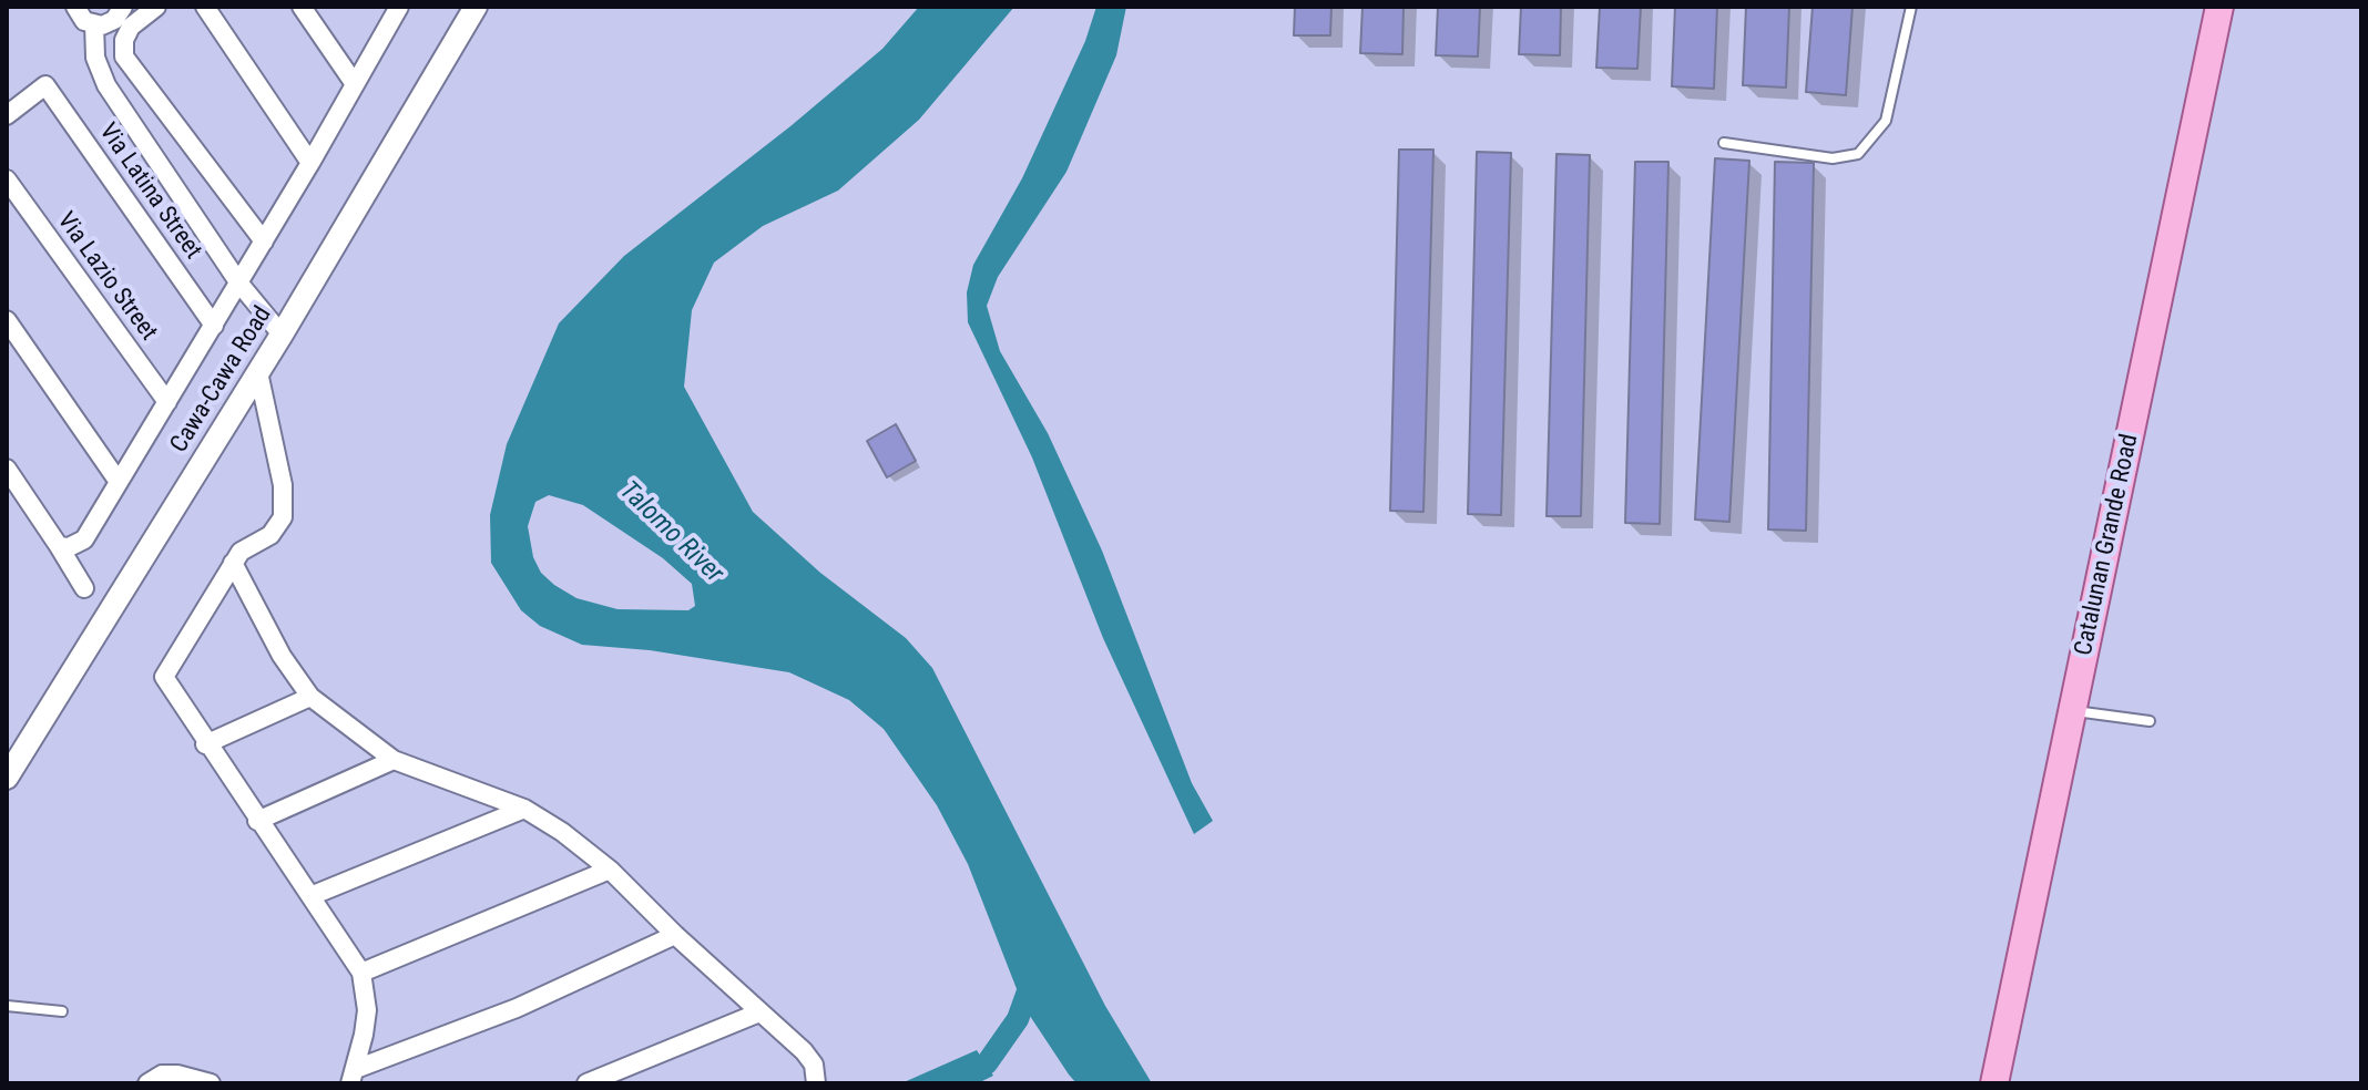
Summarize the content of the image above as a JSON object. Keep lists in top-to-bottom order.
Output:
{
  "streets": {
    "main road": ["Catalunan Grande Road"],
    "street": ["Via Latina Street", "Via Lazio Street", "Cawa-Cawa Road"]
  },
  "water": ["Talomo River"]
}
